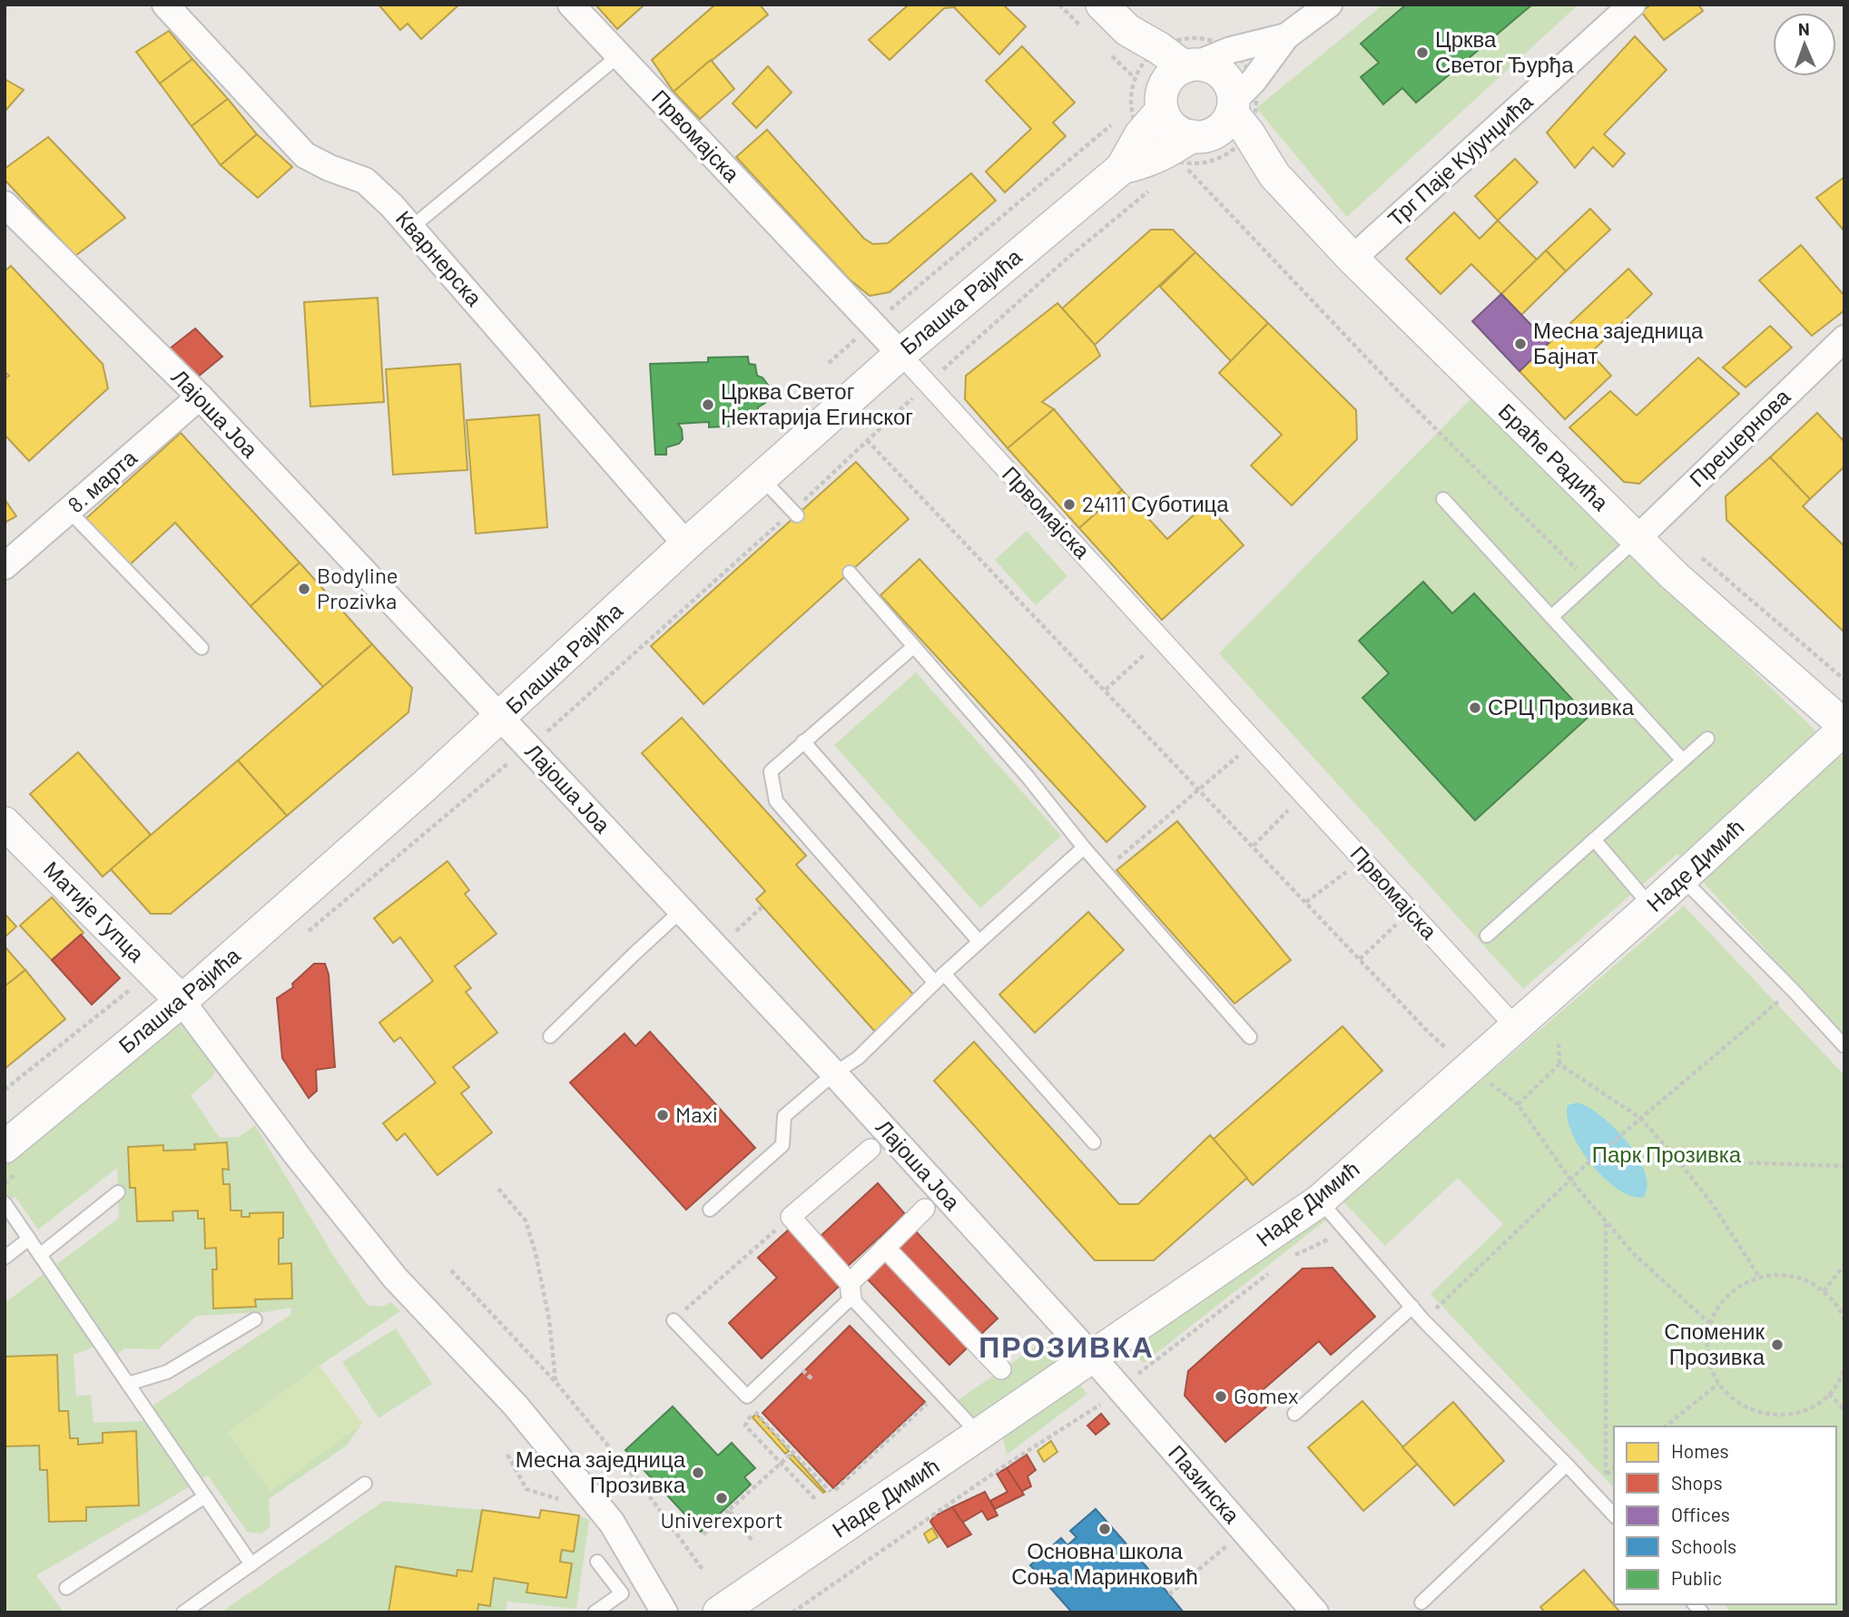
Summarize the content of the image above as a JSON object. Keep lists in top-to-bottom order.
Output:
{
  "streets": {
    "street": [
      "Првомајска",
      "Трг Паје Кујунџића",
      "Кварнерска",
      "Блашка Рајића",
      "Лајоша Јоа",
      "Прешернова",
      "Браће Радића",
      "8. марта",
      "Наде Димић",
      "Матије Гупца",
      "Пазинска"
    ]
  },
  "crossings": [
    ["Првомајска", "Блашка Рајића"],
    ["Првомајска", "Наде Димић"],
    ["Трг Паје Кујунџића", "Браће Радића"],
    ["Кварнерска", "Блашка Рајића"],
    ["Блашка Рајића", "Лајоша Јоа"],
    ["Блашка Рајића", "Браће Радића"],
    ["Блашка Рајића", "Матије Гупца"],
    ["Лајоша Јоа", "8. марта"],
    ["Лајоша Јоа", "Наде Димић"],
    ["Лајоша Јоа", "Пазинска"],
    ["Прешернова", "Браће Радића"],
    ["Браће Радића", "Наде Димић"],
    ["Наде Димић", "Пазинска"]
  ],
  "districts": ["ПРОЗИВКА"],
  "parks": ["Парк Прозивка"],
  "places": [
    "Црква Светог Ђурђа",
    "Месна заједница Бајнат",
    "Црква Светог Нектарија Егинског",
    "24111 Суботица",
    "Bodyline Prozivka",
    "СРЦ Прозивка",
    "Maxi",
    "Споменик Прозивка",
    "Gomex",
    "Месна заједница Прозивка",
    "Univerexport",
    "Основна школа Соња Маринковић"
  ],
  "legend": [
    "Homes",
    "Shops",
    "Offices",
    "Schools",
    "Public"
  ],
  "north": "top"
}
